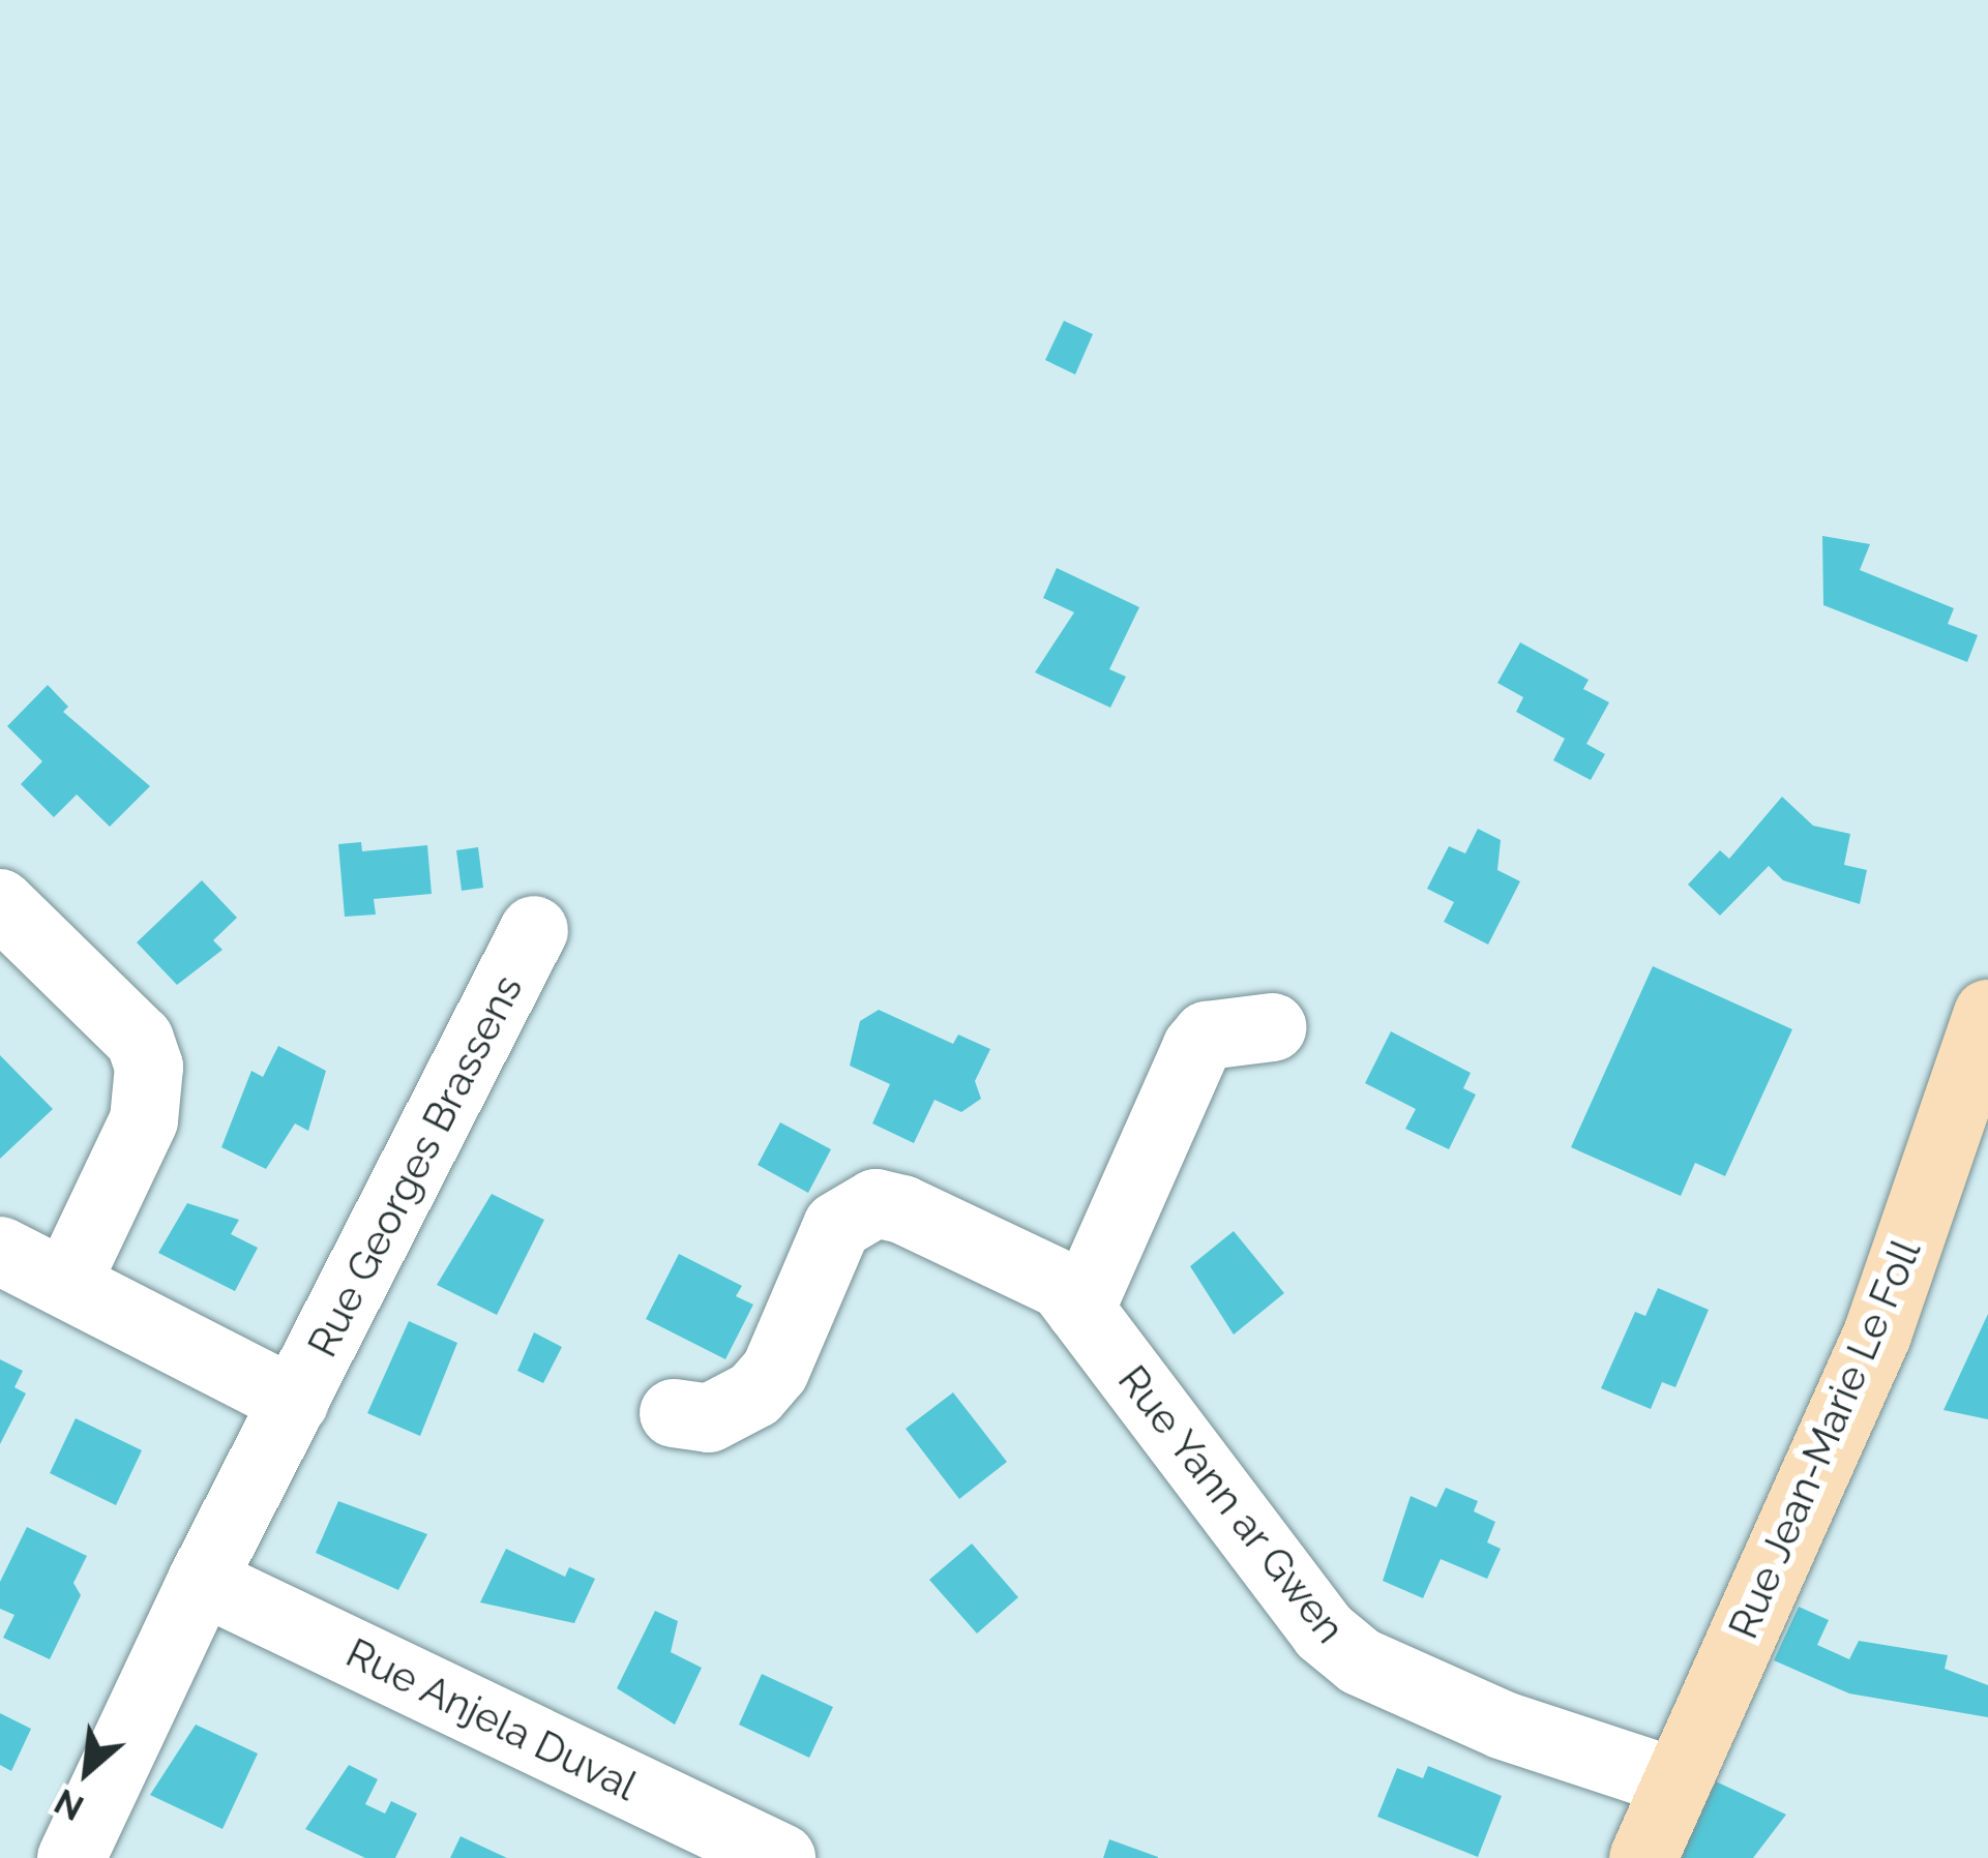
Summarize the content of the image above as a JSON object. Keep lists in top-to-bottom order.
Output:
{
  "streets": {
    "main road": ["Rue Jean-Marie Le Foll"],
    "street": ["Rue Georges Brassens", "Rue Yann ar Gwen", "Rue Anjela Duval"]
  },
  "crossings": [
    ["Rue Georges Brassens", "Rue Anjela Duval"],
    ["Rue Jean-Marie Le Foll", "Rue Yann ar Gwen"]
  ],
  "north": "bottom left"
}
